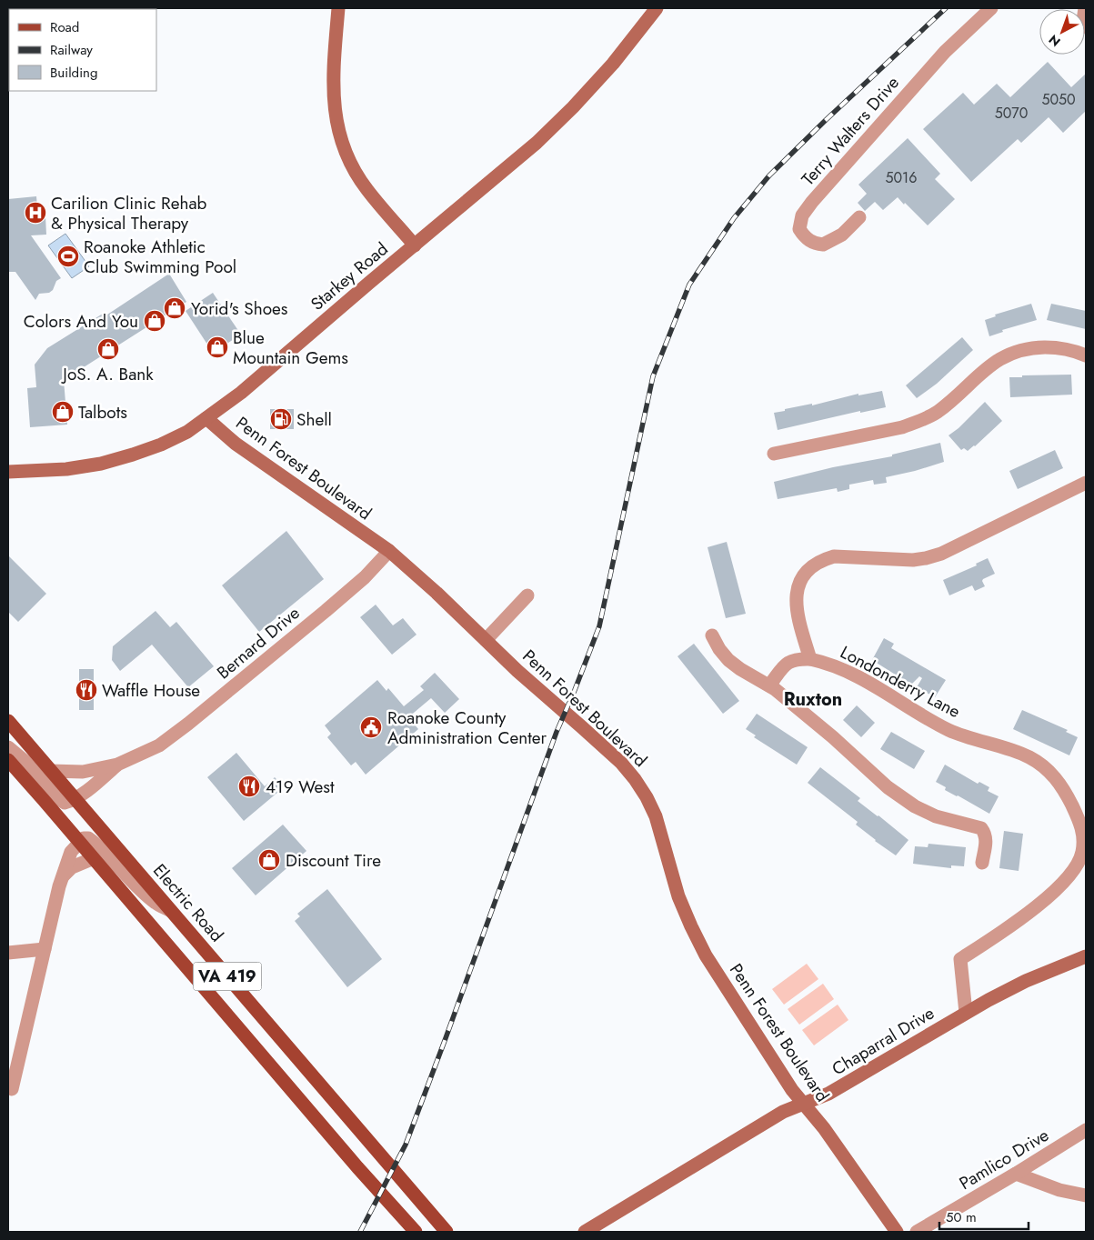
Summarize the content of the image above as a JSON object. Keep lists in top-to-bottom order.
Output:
{
  "streets": {
    "main road": ["Electric Road", "VA 419"],
    "street": [
      "Terry Walters Drive",
      "Starkey Road",
      "Penn Forest Boulevard",
      "Bernard Drive",
      "Londonderry Lane",
      "Chaparral Drive",
      "Pamlico Drive"
    ]
  },
  "crossings": [
    ["Starkey Road", "Penn Forest Boulevard"],
    ["Penn Forest Boulevard", "Bernard Drive"],
    ["Penn Forest Boulevard", "Chaparral Drive"],
    ["Bernard Drive", "Electric Road"],
    ["Londonderry Lane", "Chaparral Drive"]
  ],
  "districts": ["Ruxton"],
  "places": {
    "hospital": ["Carilion Clinic Rehab & Physical Therapy"],
    "sports": ["Roanoke Athletic Club Swimming Pool"],
    "shop": [
      "Yorid's Shoes",
      "Colors And You",
      "Blue Mountain Gems",
      "JoS. A. Bank",
      "Talbots",
      "Discount Tire"
    ],
    "fuel station": ["Shell"],
    "restaurant": ["Waffle House", "419 West"],
    "public building": ["Roanoke County Administration Center"]
  },
  "house_numbers": ["5050", "5070", "5016"],
  "legend": ["Road", "Railway", "Building"],
  "scale_bar": "50 m",
  "north": "bottom left"
}
